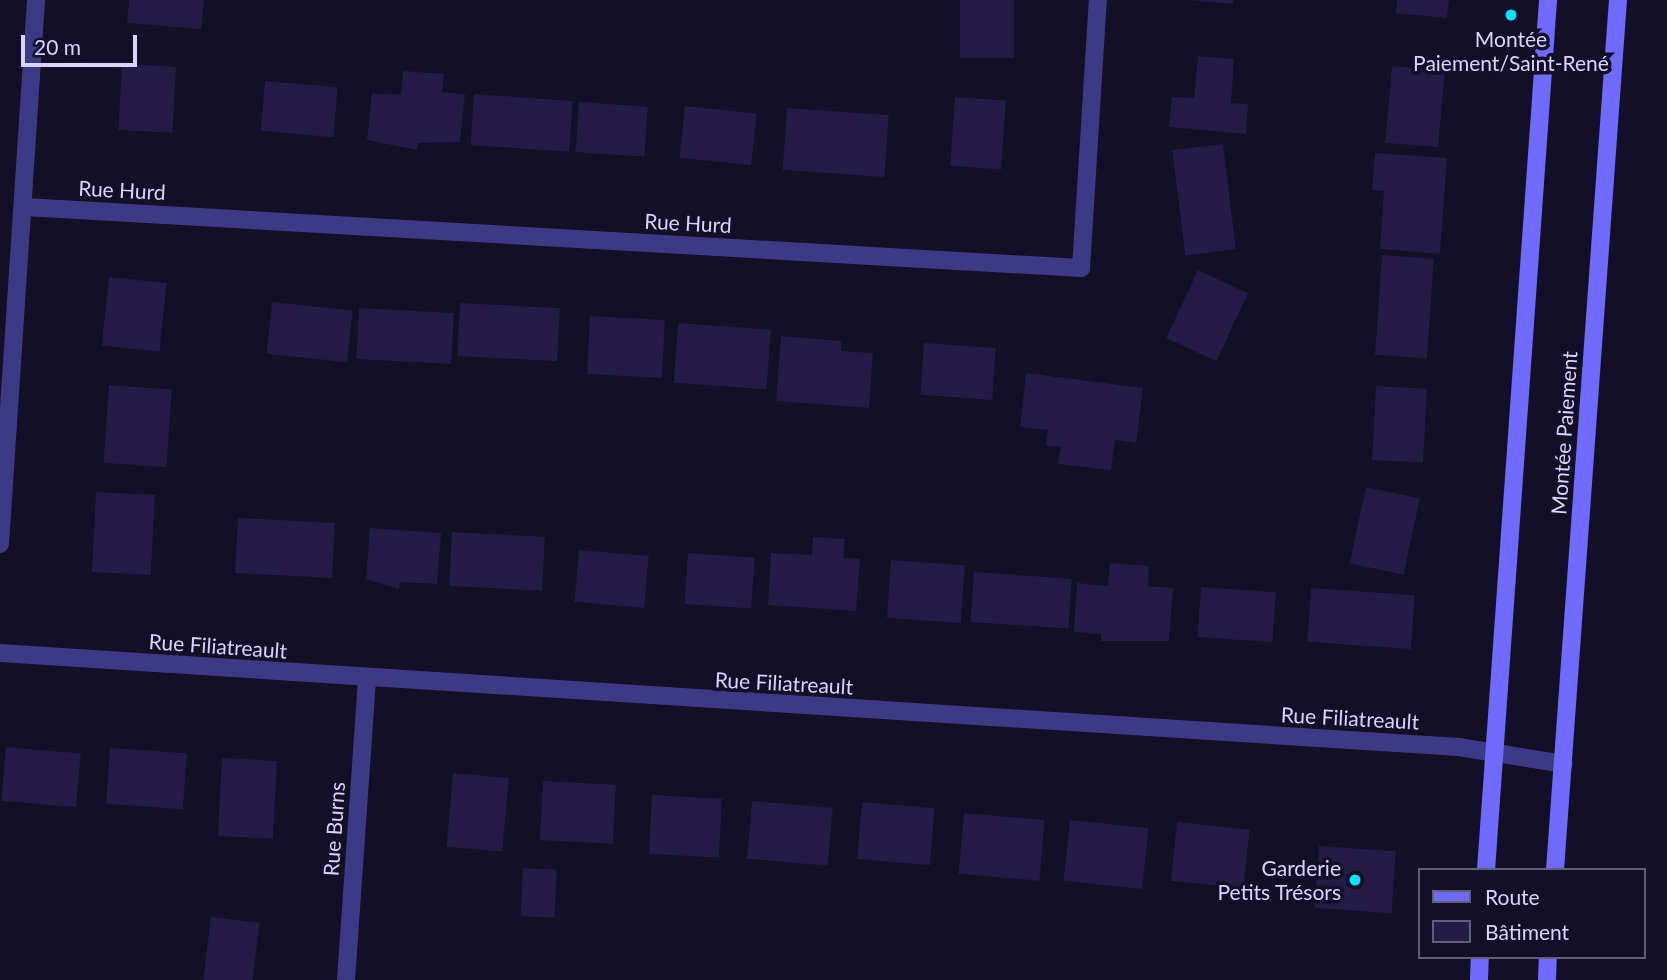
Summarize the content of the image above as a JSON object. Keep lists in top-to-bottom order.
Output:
{
  "streets": {
    "main road": ["Montée Paiement"],
    "street": ["Rue Hurd", "Rue Filiatreault", "Rue Burns"]
  },
  "crossings": [
    ["Montée Paiement", "Rue Filiatreault"],
    ["Rue Filiatreault", "Rue Burns"]
  ],
  "places": ["Montée Paiement/Saint-René", "Garderie Petits Trésors"],
  "legend": ["Route", "Bâtiment"],
  "scale_bar": "20 m"
}
